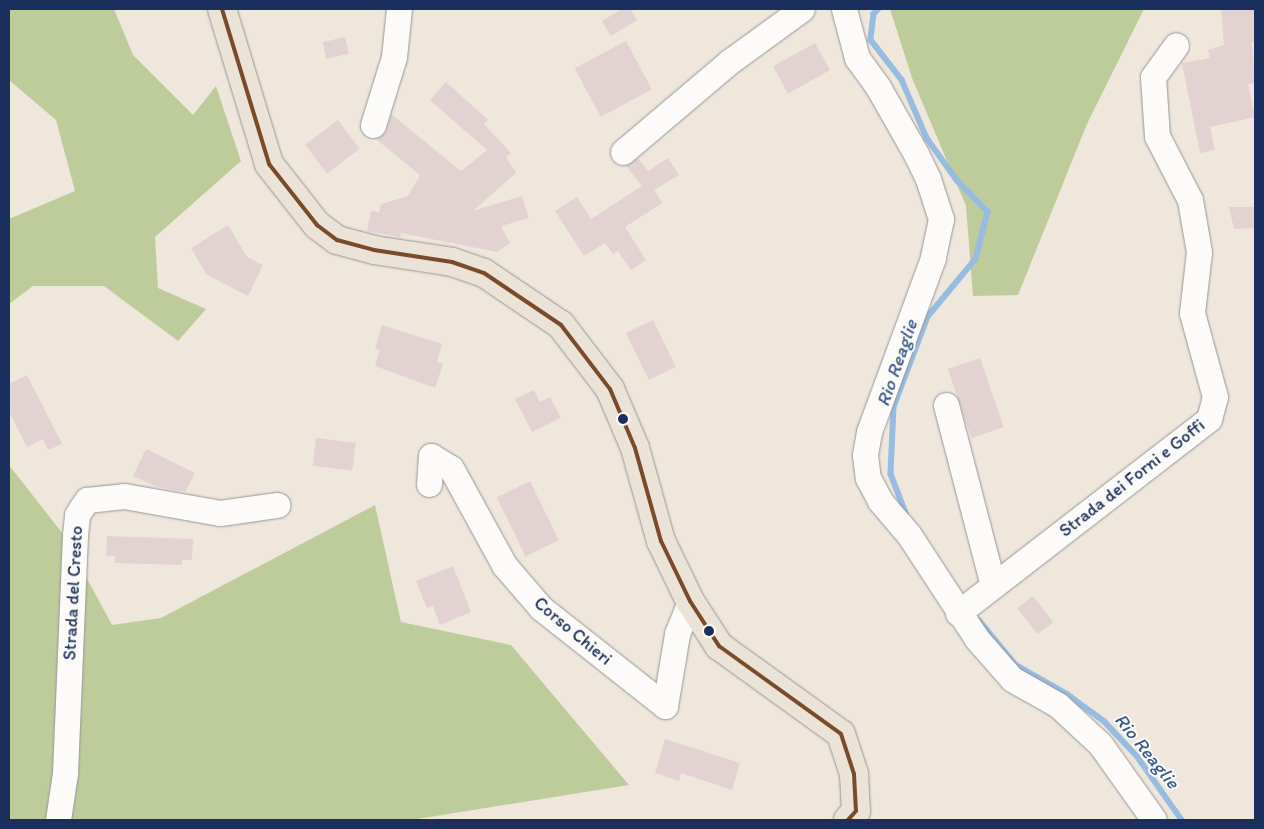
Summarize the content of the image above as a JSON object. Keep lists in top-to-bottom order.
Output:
{
  "streets": {
    "street": ["Strada dei Forni e Goffi", "Strada del Cresto", "Corso Chieri"]
  },
  "water": ["Rio Reaglie"]
}
